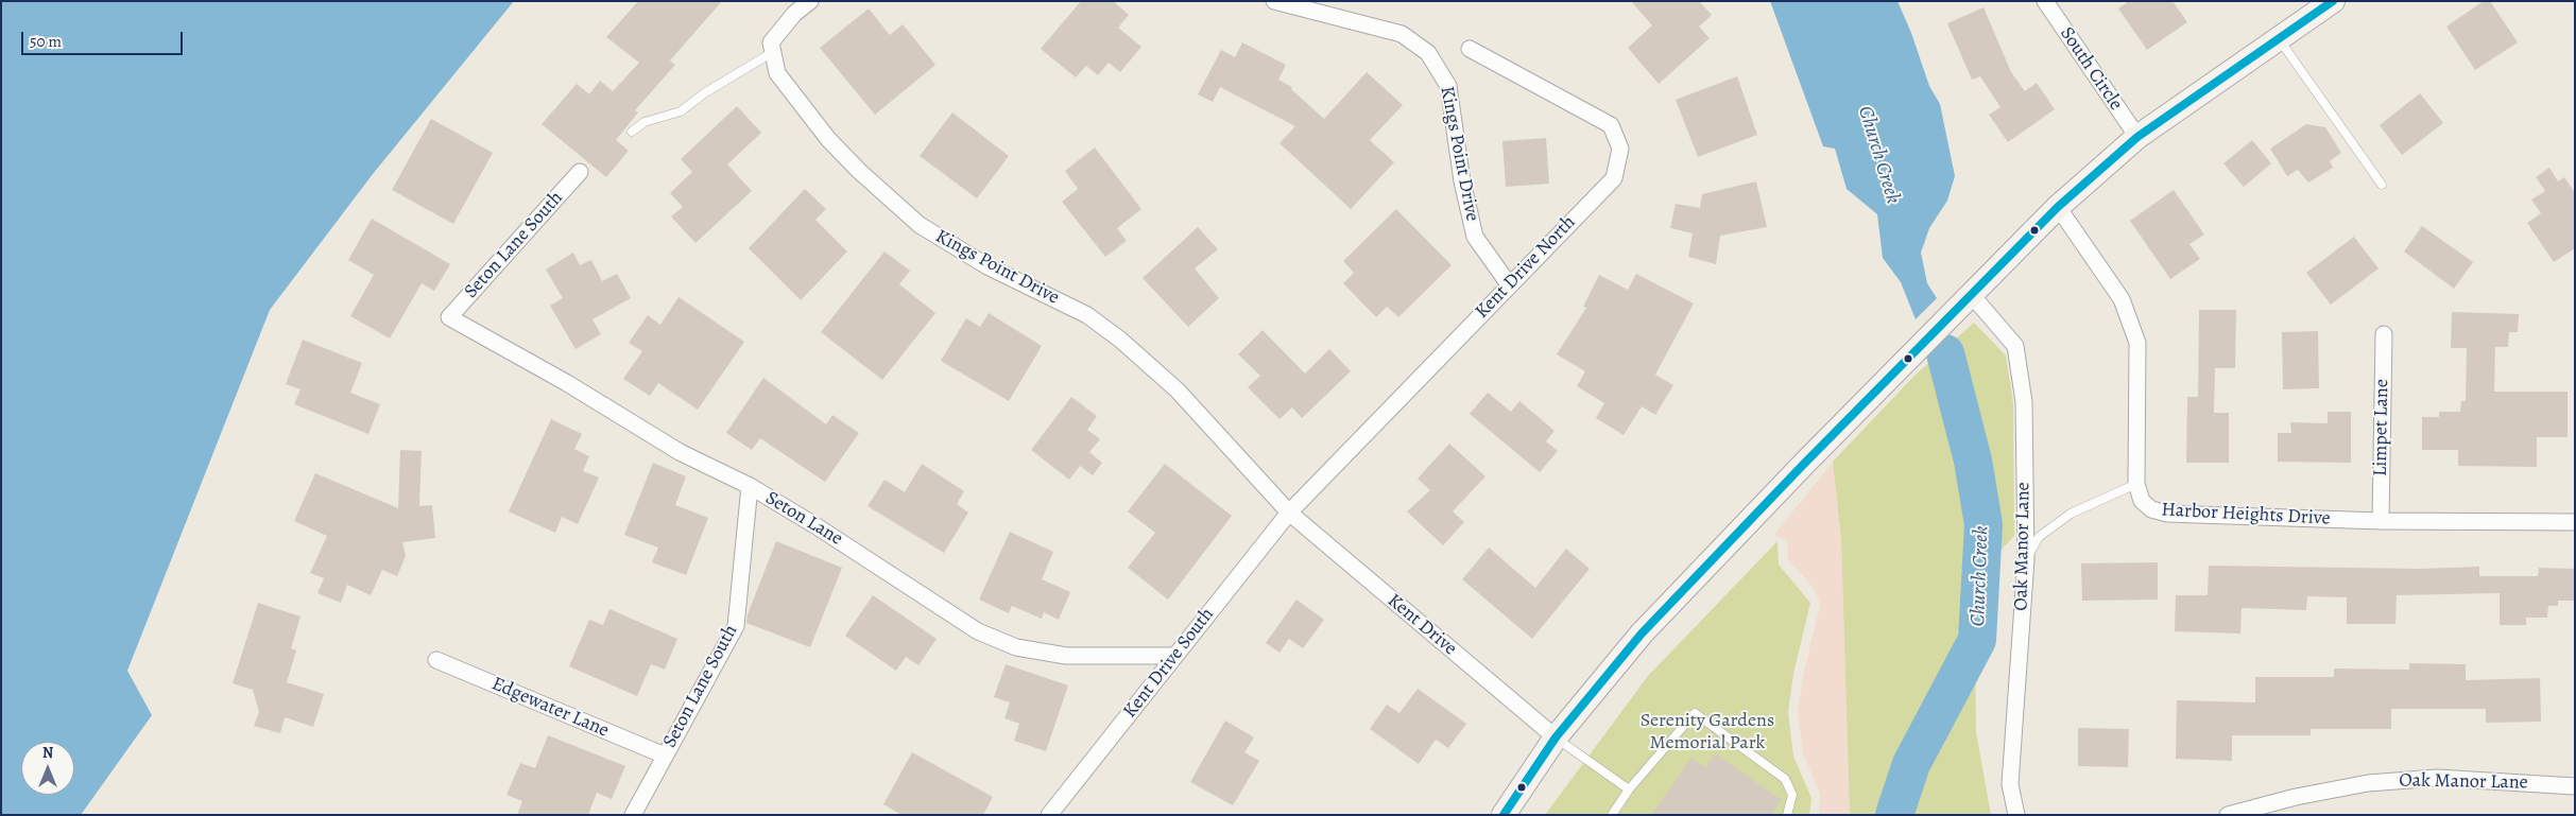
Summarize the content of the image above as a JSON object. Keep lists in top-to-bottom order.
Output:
{
  "streets": {
    "street": [
      "South Circle",
      "Kings Point Drive",
      "Seton Lane South",
      "Kent Drive North",
      "Limpet Lane",
      "Harbor Heights Drive",
      "Seton Lane",
      "Oak Manor Lane",
      "Kent Drive",
      "Kent Drive South",
      "Edgewater Lane"
    ]
  },
  "crossings": [
    ["Kings Point Drive", "Kent Drive North"],
    ["Kings Point Drive", "Kent Drive"],
    ["Kings Point Drive", "Kent Drive South"],
    ["Seton Lane South", "Seton Lane"],
    ["Seton Lane South", "Edgewater Lane"],
    ["Kent Drive North", "Kent Drive"],
    ["Kent Drive North", "Kent Drive South"],
    ["Limpet Lane", "Harbor Heights Drive"],
    ["Seton Lane", "Kent Drive South"],
    ["Kent Drive", "Kent Drive South"]
  ],
  "water": ["Church Creek"],
  "parks": ["Serenity Gardens Memorial Park"],
  "scale_bar": "50 m",
  "north": "top"
}
